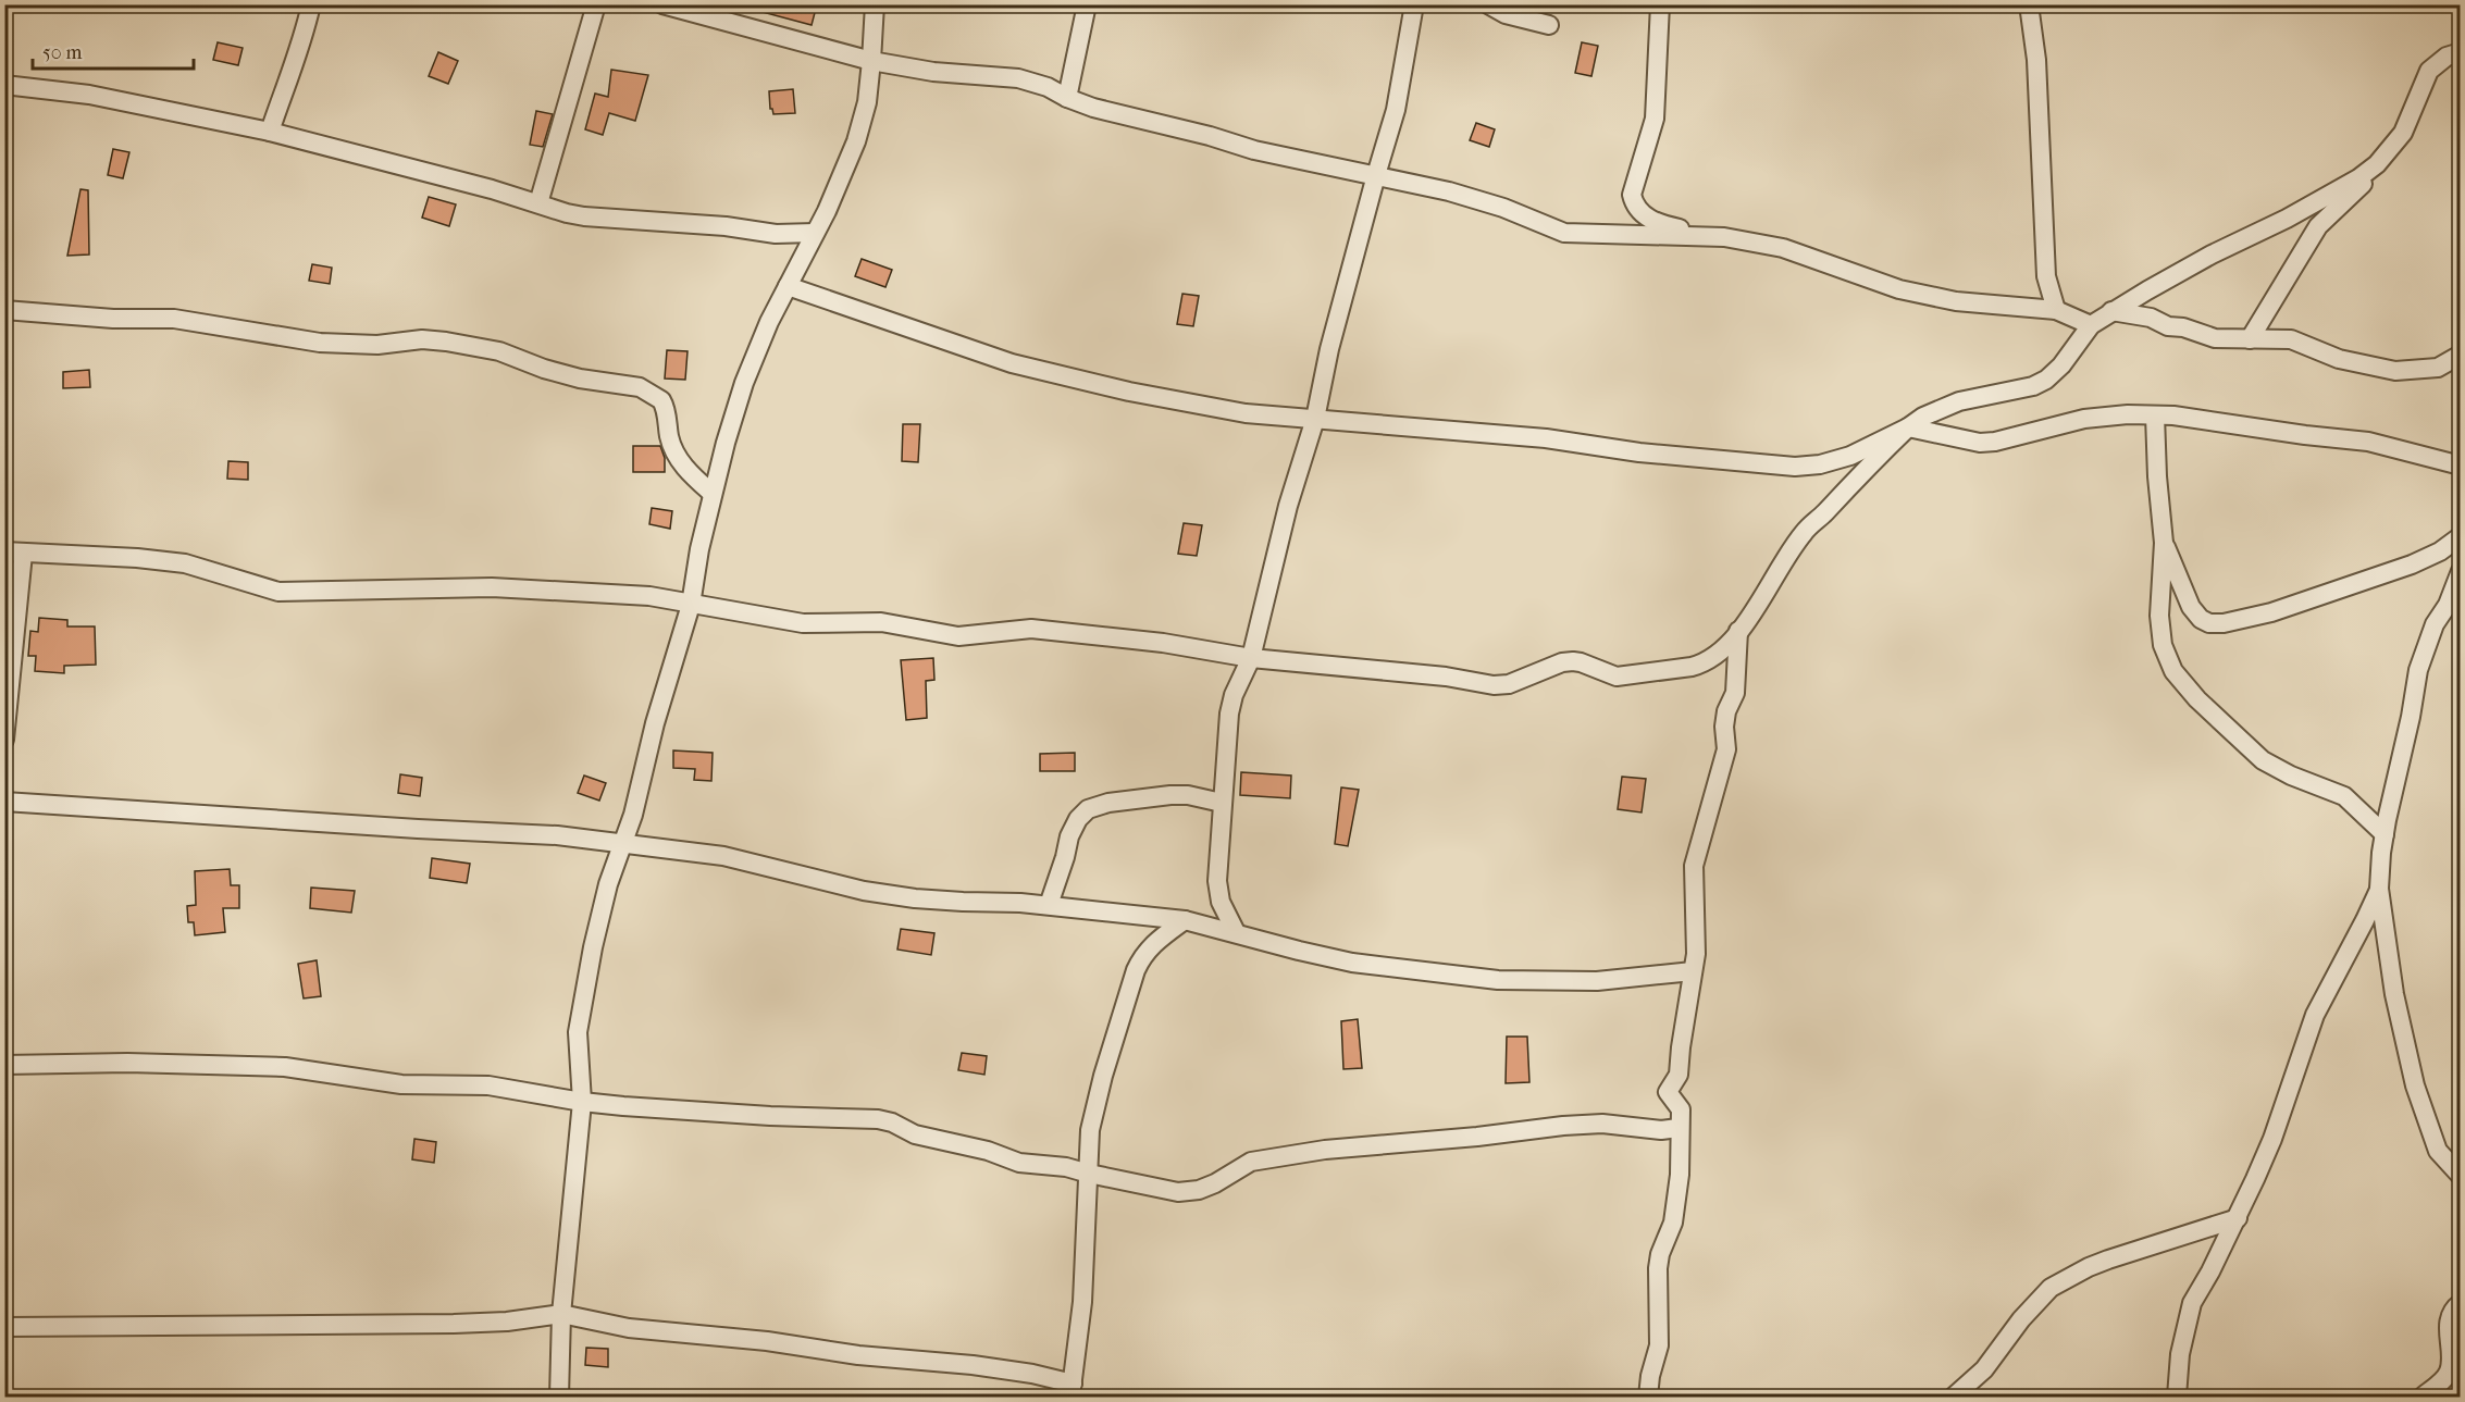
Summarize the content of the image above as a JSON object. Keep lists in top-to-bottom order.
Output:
{
  "scale_bar": "50 m"
}
